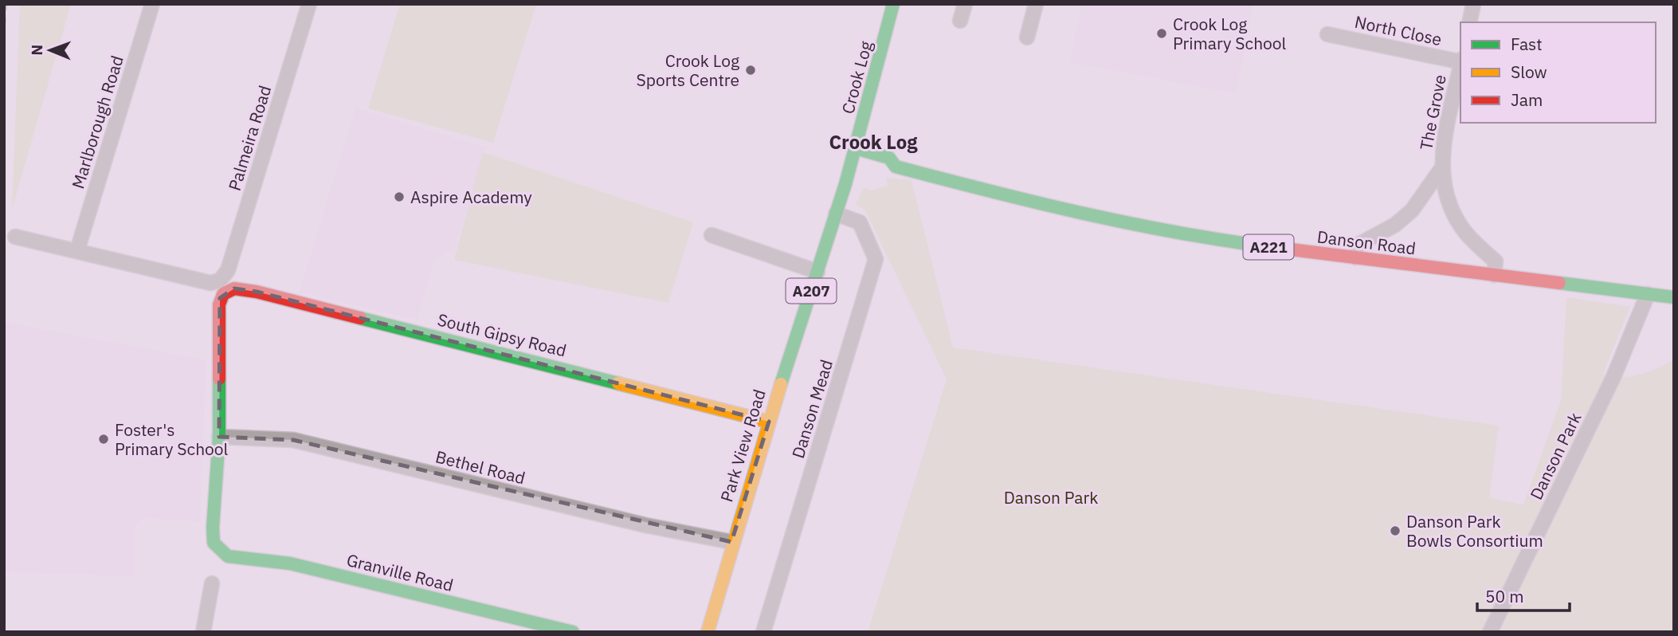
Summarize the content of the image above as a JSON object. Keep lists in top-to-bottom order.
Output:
{
  "streets": {
    "main road": [
      "Crook Log",
      "Danson Road",
      "A221",
      "A207",
      "South Gipsy Road",
      "Park View Road",
      "Granville Road"
    ],
    "street": [
      "North Close",
      "The Grove",
      "Marlborough Road",
      "Palmeira Road",
      "Danson Mead",
      "Danson Park",
      "Bethel Road"
    ]
  },
  "crossings": [
    ["Crook Log", "Danson Road"],
    ["Crook Log", "Park View Road"],
    ["The Grove", "Danson Road"],
    ["Marlborough Road", "South Gipsy Road"],
    ["Palmeira Road", "South Gipsy Road"],
    ["Danson Road", "Park View Road"],
    ["Danson Road", "Danson Park"],
    ["South Gipsy Road", "Park View Road"],
    ["Danson Mead", "Park View Road"],
    ["Park View Road", "Bethel Road"],
    ["Bethel Road", "Granville Road"]
  ],
  "districts": ["Crook Log"],
  "parks": ["Danson Park"],
  "places": [
    "Crook Log Primary School",
    "Crook Log Sports Centre",
    "Aspire Academy",
    "Foster's Primary School",
    "Danson Park Bowls Consortium"
  ],
  "legend": ["Fast", "Slow", "Jam"],
  "scale_bar": "50 m",
  "north": "left"
}
